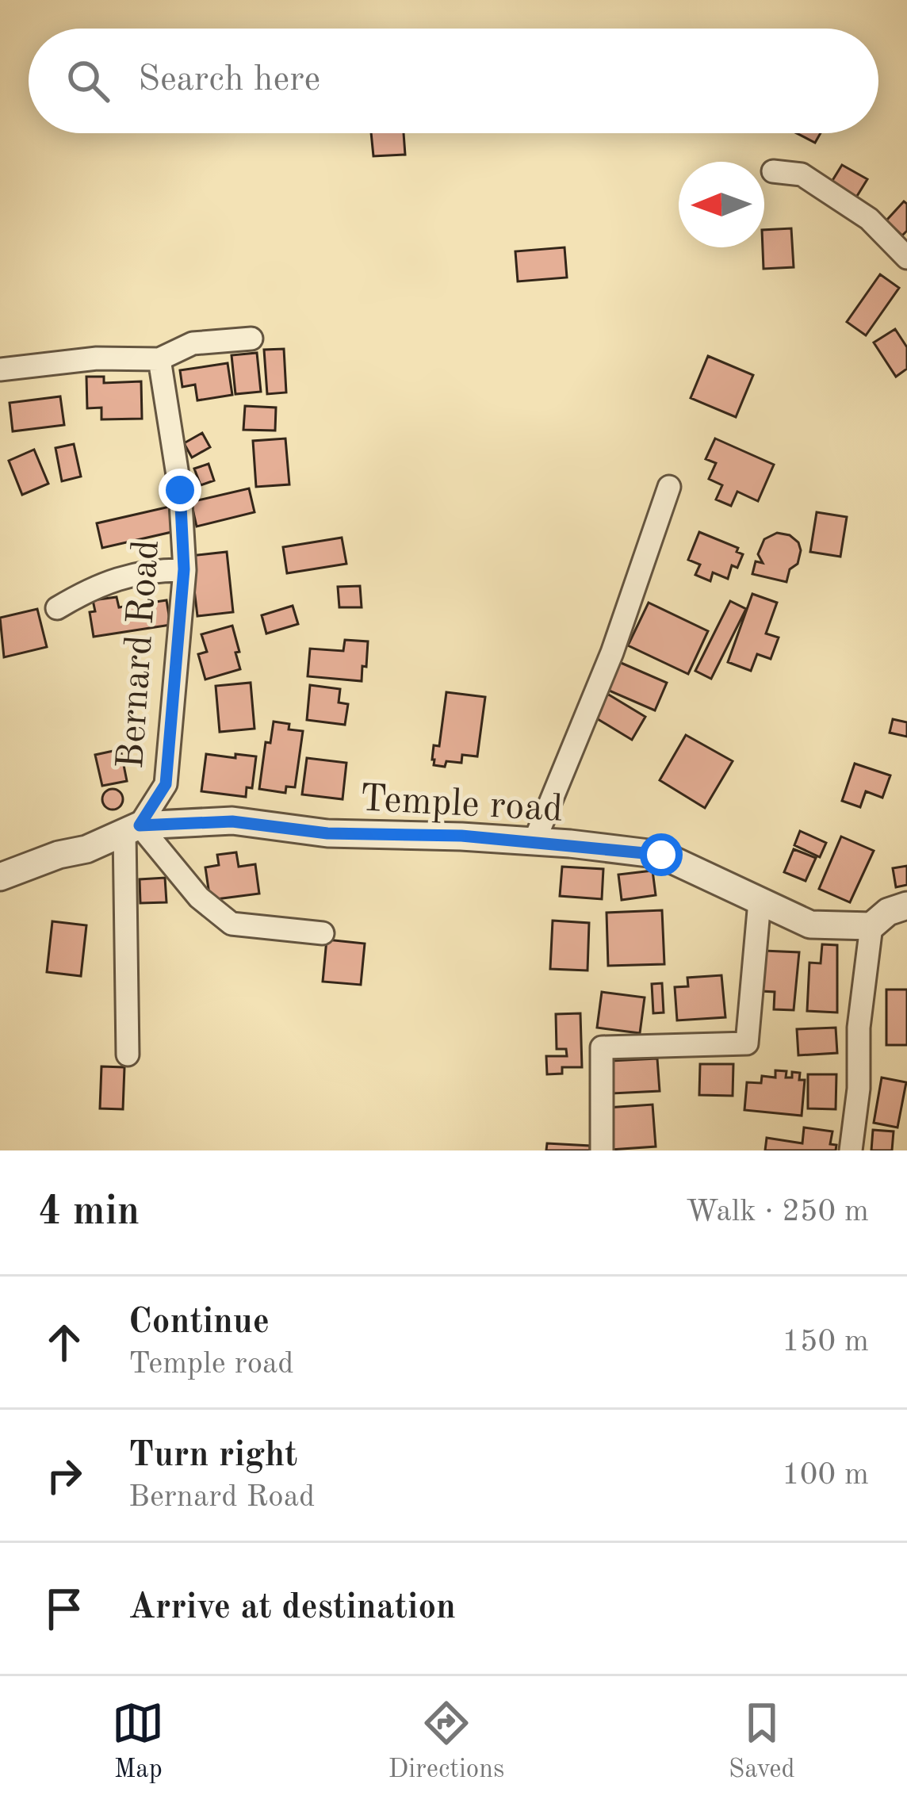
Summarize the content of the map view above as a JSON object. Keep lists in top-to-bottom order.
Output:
{
  "streets": {
    "street": ["Bernard Road", "Temple road"]
  },
  "crossings": [
    ["Bernard Road", "Temple road"]
  ],
  "north": "left",
  "page": {
    "search": "Search here",
    "heading": ["4 min", "Walk · 250 m"],
    "list": [
      ["Continue", "Temple road", "150 m"],
      ["Turn right", "Bernard Road", "100 m"],
      "Arrive at destination"
    ],
    "nav": ["Map", "Directions", "Saved"]
  }
}
